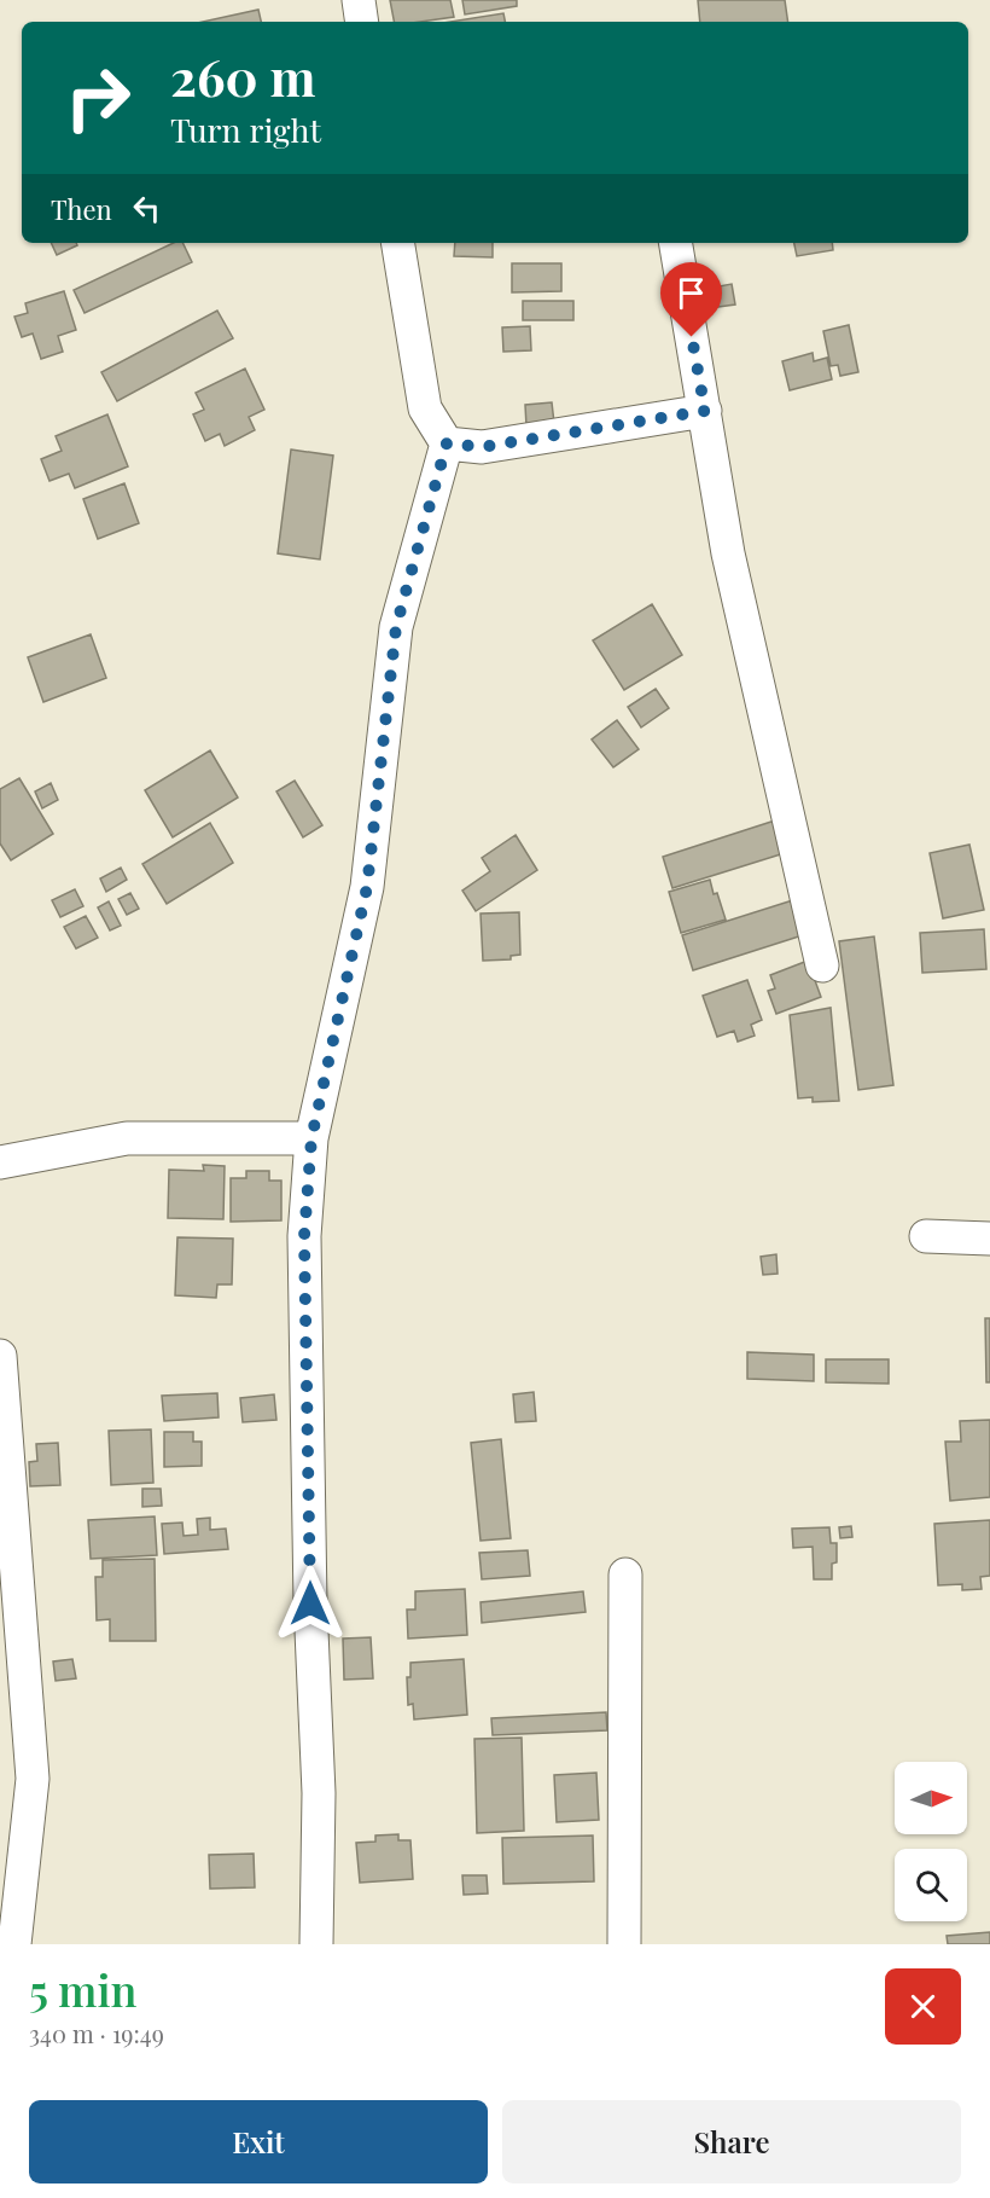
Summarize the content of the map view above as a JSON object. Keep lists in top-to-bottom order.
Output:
{
  "north": "right",
  "page": {
    "turn": ["260 m", "Turn right"],
    "then": "Then",
    "heading": ["5 min", "340 m · 19:49"],
    "buttons": ["Exit", "Share"]
  }
}
